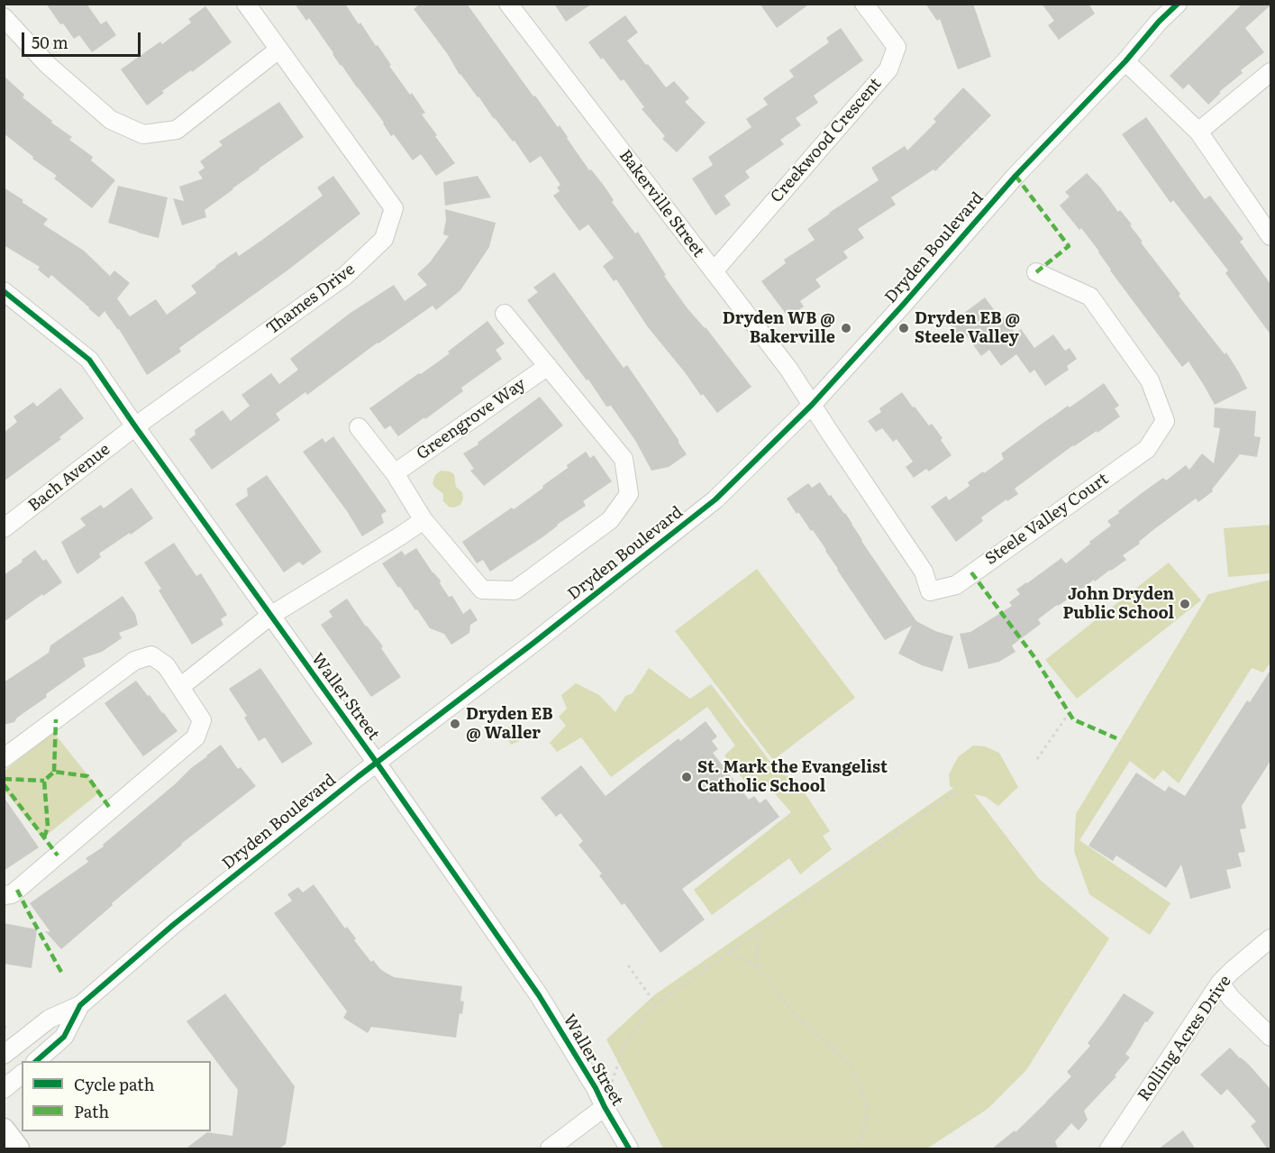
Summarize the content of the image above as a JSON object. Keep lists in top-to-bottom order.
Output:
{
  "streets": {
    "street": [
      "Creekwood Crescent",
      "Bakerville Street",
      "Dryden Boulevard",
      "Thames Drive",
      "Greengrove Way",
      "Bach Avenue",
      "Steele Valley Court",
      "Waller Street",
      "Rolling Acres Drive"
    ]
  },
  "crossings": [
    ["Creekwood Crescent", "Bakerville Street"],
    ["Bakerville Street", "Dryden Boulevard"],
    ["Bakerville Street", "Steele Valley Court"],
    ["Dryden Boulevard", "Steele Valley Court"],
    ["Dryden Boulevard", "Waller Street"],
    ["Thames Drive", "Bach Avenue"],
    ["Thames Drive", "Waller Street"],
    ["Bach Avenue", "Waller Street"]
  ],
  "places": [
    "Dryden WB @ Bakerville",
    "Dryden EB @ Steele Valley",
    "John Dryden Public School",
    "Dryden EB @ Waller",
    "St. Mark the Evangelist Catholic School"
  ],
  "legend": ["Cycle path", "Path"],
  "scale_bar": "50 m"
}
